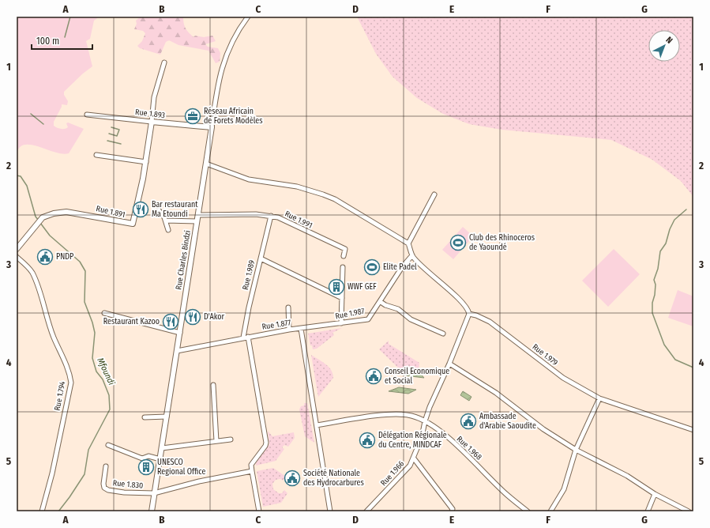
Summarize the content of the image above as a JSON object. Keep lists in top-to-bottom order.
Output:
{
  "streets": {
    "street": [
      "Rue 1.893",
      "Rue 1.891",
      "Rue 1.991",
      "Rue Charles Bindzi",
      "Rue 1.989",
      "Rue 1.987",
      "Rue 1.877",
      "Rue 1.979",
      "Rue 1.794",
      "Rue 1.968",
      "Rue 1.966",
      "Rue 1.830"
    ]
  },
  "crossings": [
    ["Rue 1.893", "Rue 1.891"],
    ["Rue 1.893", "Rue Charles Bindzi"],
    ["Rue 1.991", "Rue Charles Bindzi"],
    ["Rue 1.991", "Rue 1.989"],
    ["Rue Charles Bindzi", "Rue 1.830"],
    ["Rue 1.989", "Rue 1.877"],
    ["Rue 1.987", "Rue 1.877"],
    ["Rue 1.877", "Rue 1.968"],
    ["Rue 1.979", "Rue 1.966"],
    ["Rue 1.968", "Rue 1.966"]
  ],
  "water": ["Mfoundi"],
  "places": {
    "office": ["Réseau Africain de Forets Modèles"],
    "restaurant": ["Bar restaurant Ma Etoundi", "D'Akor", "Restaurant Kazoo"],
    "sports": ["Club des Rhinoceros de Yaoundé", "Elite Padel"],
    "public building": [
      "PNDP",
      "Conseil Economique et Social",
      "Ambassade d'Arabie Saoudite",
      "Délégation Régionale du Centre, MINDCAF",
      "Société Nationale des Hydrocarbures"
    ],
    "building": ["WWF GEF", "UNESCO Regional Office"]
  },
  "scale_bar": "100 m",
  "north": "top right",
  "grid": {
    "columns": [
      "A",
      "B",
      "C",
      "D",
      "E",
      "F",
      "G"
    ],
    "rows": [
      "1",
      "2",
      "3",
      "4",
      "5"
    ]
  }
}
